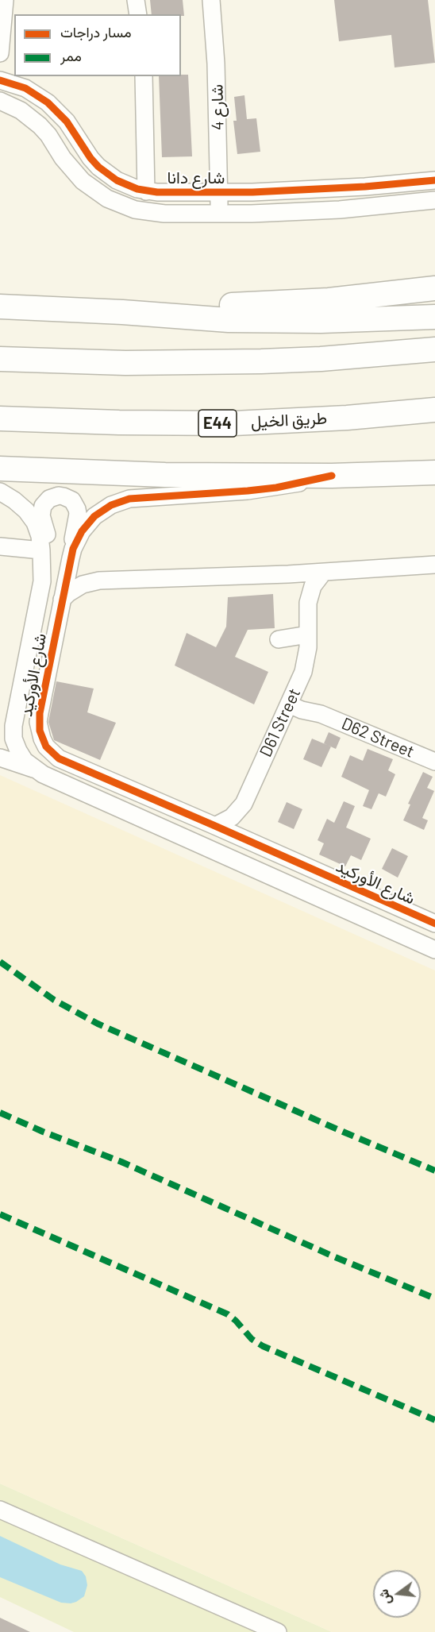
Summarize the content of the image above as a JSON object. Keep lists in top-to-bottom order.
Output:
{
  "streets": {
    "highway": ["طريق الخيل", "E44"],
    "street": [
      "شارع 4",
      "شارع دانا",
      "شارع الأوركيد",
      "D61 Street",
      "D62 Street"
    ]
  },
  "crossings": [
    ["شارع 4", "شارع دانا"],
    ["شارع الأوركيد", "D61 Street"],
    ["D61 Street", "D62 Street"]
  ],
  "legend": ["مسار دراجات", "ممر"],
  "north": "left"
}
